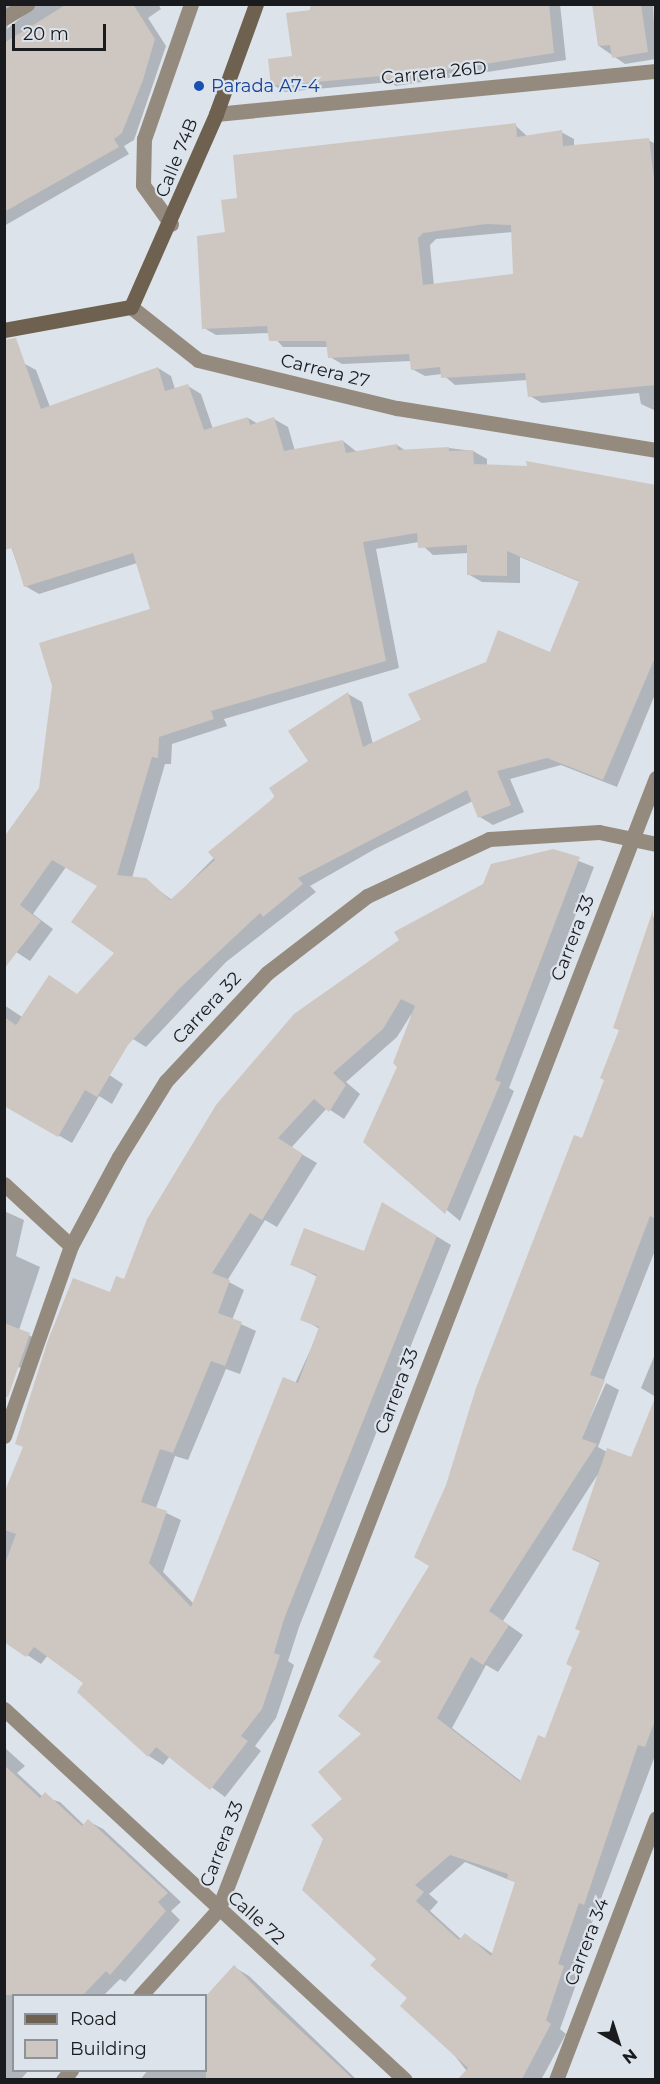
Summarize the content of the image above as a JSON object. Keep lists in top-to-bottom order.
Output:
{
  "streets": {
    "street": [
      "Carrera 26D",
      "Calle 74B",
      "Carrera 27",
      "Carrera 33",
      "Carrera 32",
      "Calle 72",
      "Carrera 34"
    ]
  },
  "crossings": [
    ["Carrera 26D", "Calle 74B"],
    ["Calle 74B", "Carrera 27"],
    ["Carrera 33", "Carrera 32"],
    ["Carrera 33", "Calle 72"]
  ],
  "places": ["Parada A7-4"],
  "legend": ["Road", "Building"],
  "scale_bar": "20 m",
  "north": "bottom right"
}
